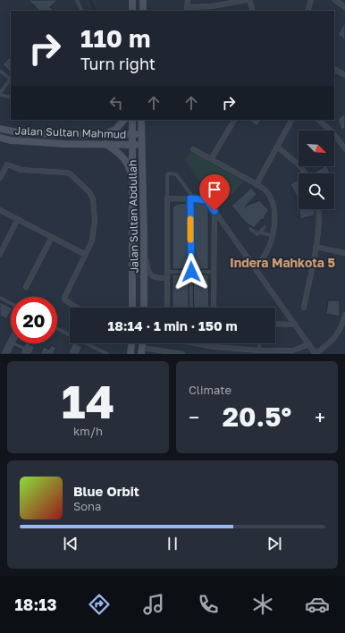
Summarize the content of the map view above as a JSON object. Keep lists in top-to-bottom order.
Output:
{
  "streets": {
    "main road": ["Jalan Sultan Mahmud", "Jalan Sultan Abdullah"]
  },
  "crossings": [
    ["Jalan Sultan Mahmud", "Jalan Sultan Abdullah"]
  ],
  "districts": ["Indera Mahkota 5"],
  "north": "bottom right",
  "page": {
    "turn": ["110 m", "Turn right"],
    "limit": "20",
    "trip": "18:14 · 1 min · 150 m",
    "tile": [
      ["14", "km/h"],
      "Climate"
    ],
    "heat": ["−", "20.5°", "+"],
    "song": ["Blue Orbit", "Sona"],
    "tabs": "18:13"
  }
}
